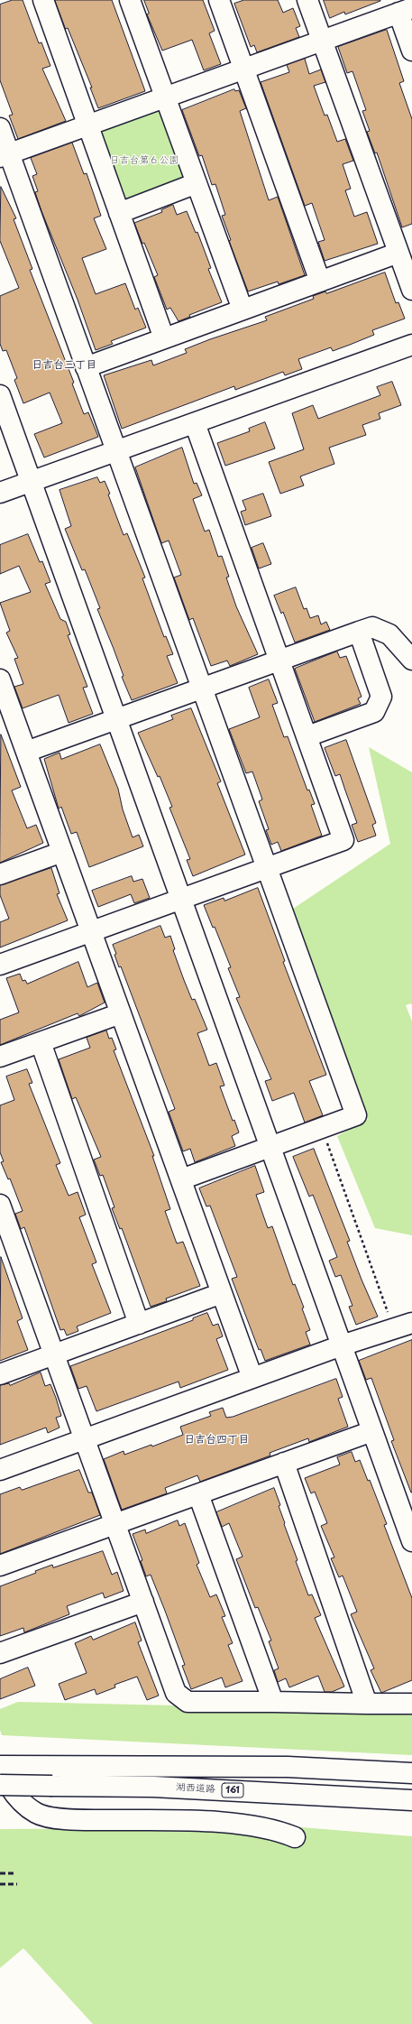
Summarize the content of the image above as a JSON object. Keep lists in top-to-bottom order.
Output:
{
  "streets": {
    "main road": ["湖西道路", "161"]
  },
  "districts": ["日吉台三丁目", "日吉台四丁目"],
  "parks": ["日吉台第６公園"]
}
